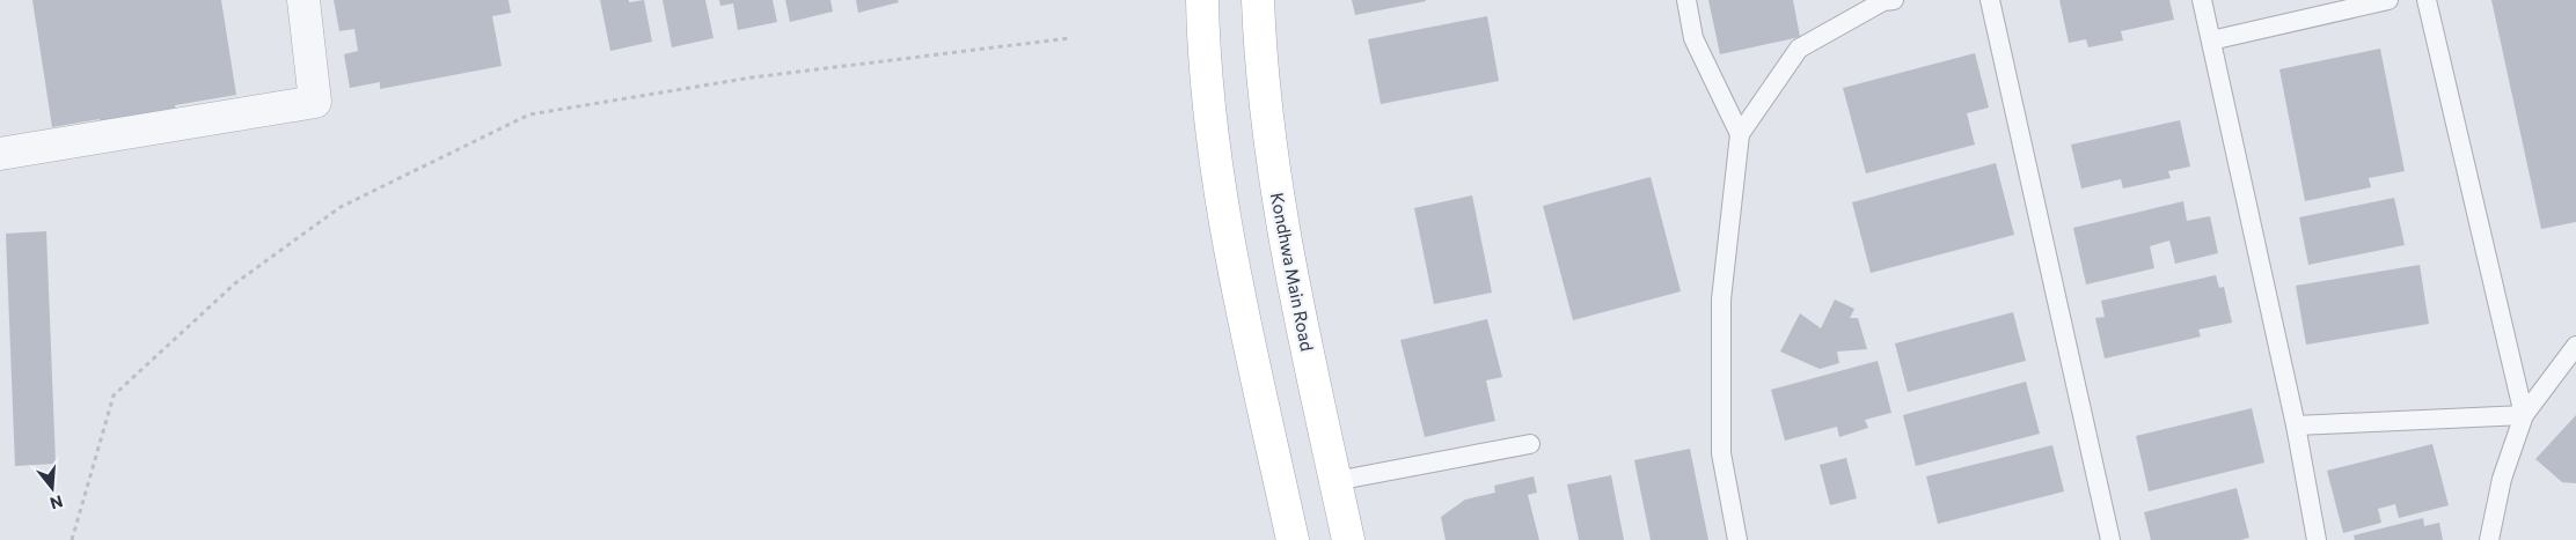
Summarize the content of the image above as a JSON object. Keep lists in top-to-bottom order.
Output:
{
  "streets": {
    "main road": ["Kondhwa Main Road"]
  },
  "north": "bottom"
}
